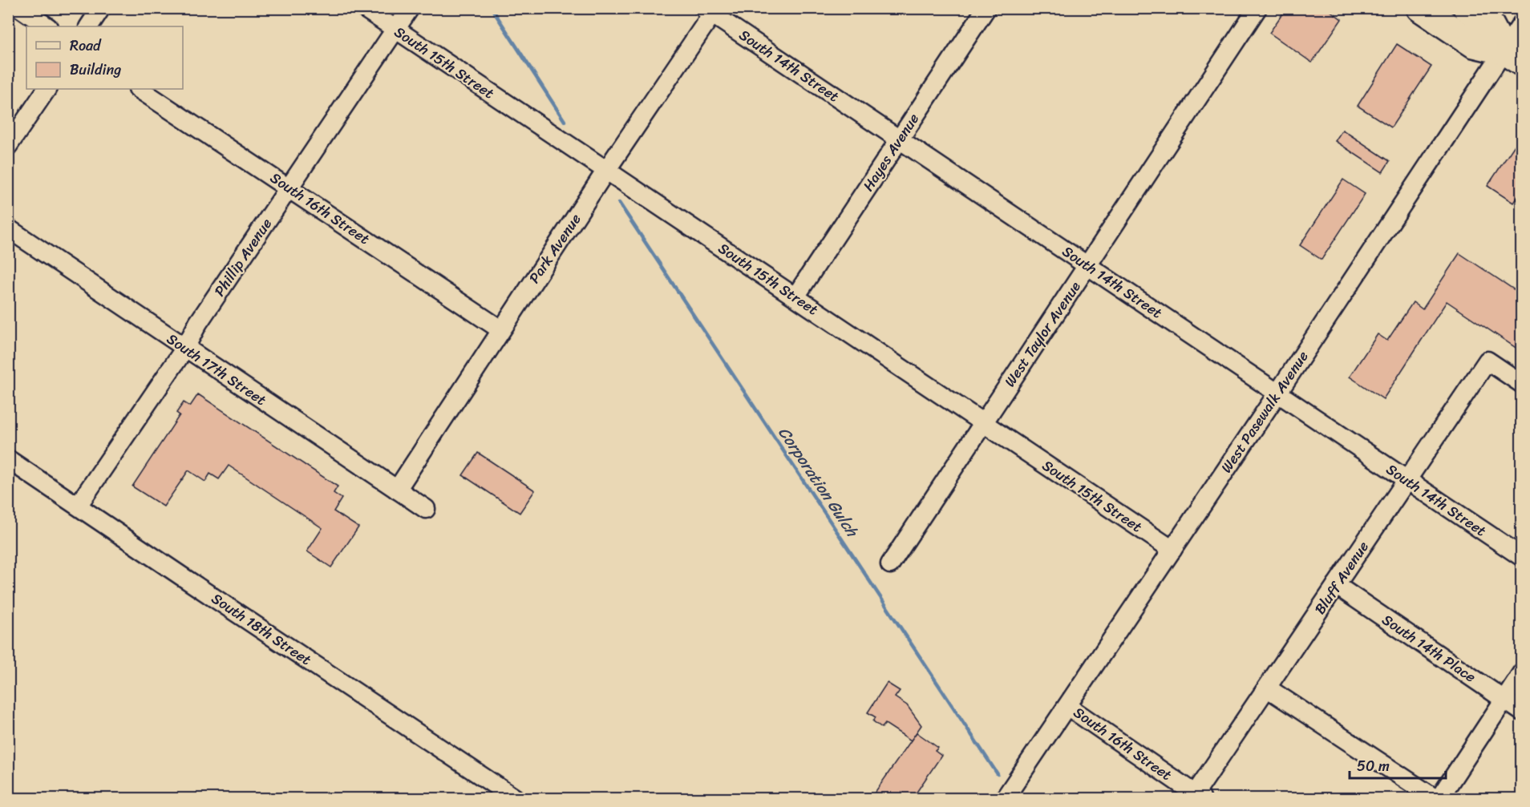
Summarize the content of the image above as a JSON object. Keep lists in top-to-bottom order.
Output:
{
  "streets": {
    "street": [
      "South 15th Street",
      "South 14th Street",
      "Hayes Avenue",
      "South 16th Street",
      "Park Avenue",
      "Phillip Avenue",
      "West Taylor Avenue",
      "South 17th Street",
      "West Pasewalk Avenue",
      "Bluff Avenue",
      "South 18th Street",
      "South 14th Place"
    ]
  },
  "crossings": [
    ["South 15th Street", "Hayes Avenue"],
    ["South 15th Street", "Park Avenue"],
    ["South 15th Street", "Phillip Avenue"],
    ["South 15th Street", "West Taylor Avenue"],
    ["South 15th Street", "West Pasewalk Avenue"],
    ["South 14th Street", "Hayes Avenue"],
    ["South 14th Street", "Park Avenue"],
    ["South 14th Street", "West Taylor Avenue"],
    ["South 14th Street", "West Pasewalk Avenue"],
    ["South 14th Street", "Bluff Avenue"],
    ["South 16th Street", "Park Avenue"],
    ["South 16th Street", "Phillip Avenue"],
    ["South 16th Street", "West Pasewalk Avenue"],
    ["South 16th Street", "Bluff Avenue"],
    ["Park Avenue", "South 17th Street"],
    ["Phillip Avenue", "South 17th Street"],
    ["Phillip Avenue", "South 18th Street"],
    ["Bluff Avenue", "South 14th Place"]
  ],
  "water": ["Corporation Gulch"],
  "legend": ["Road", "Building"],
  "scale_bar": "50 m"
}
